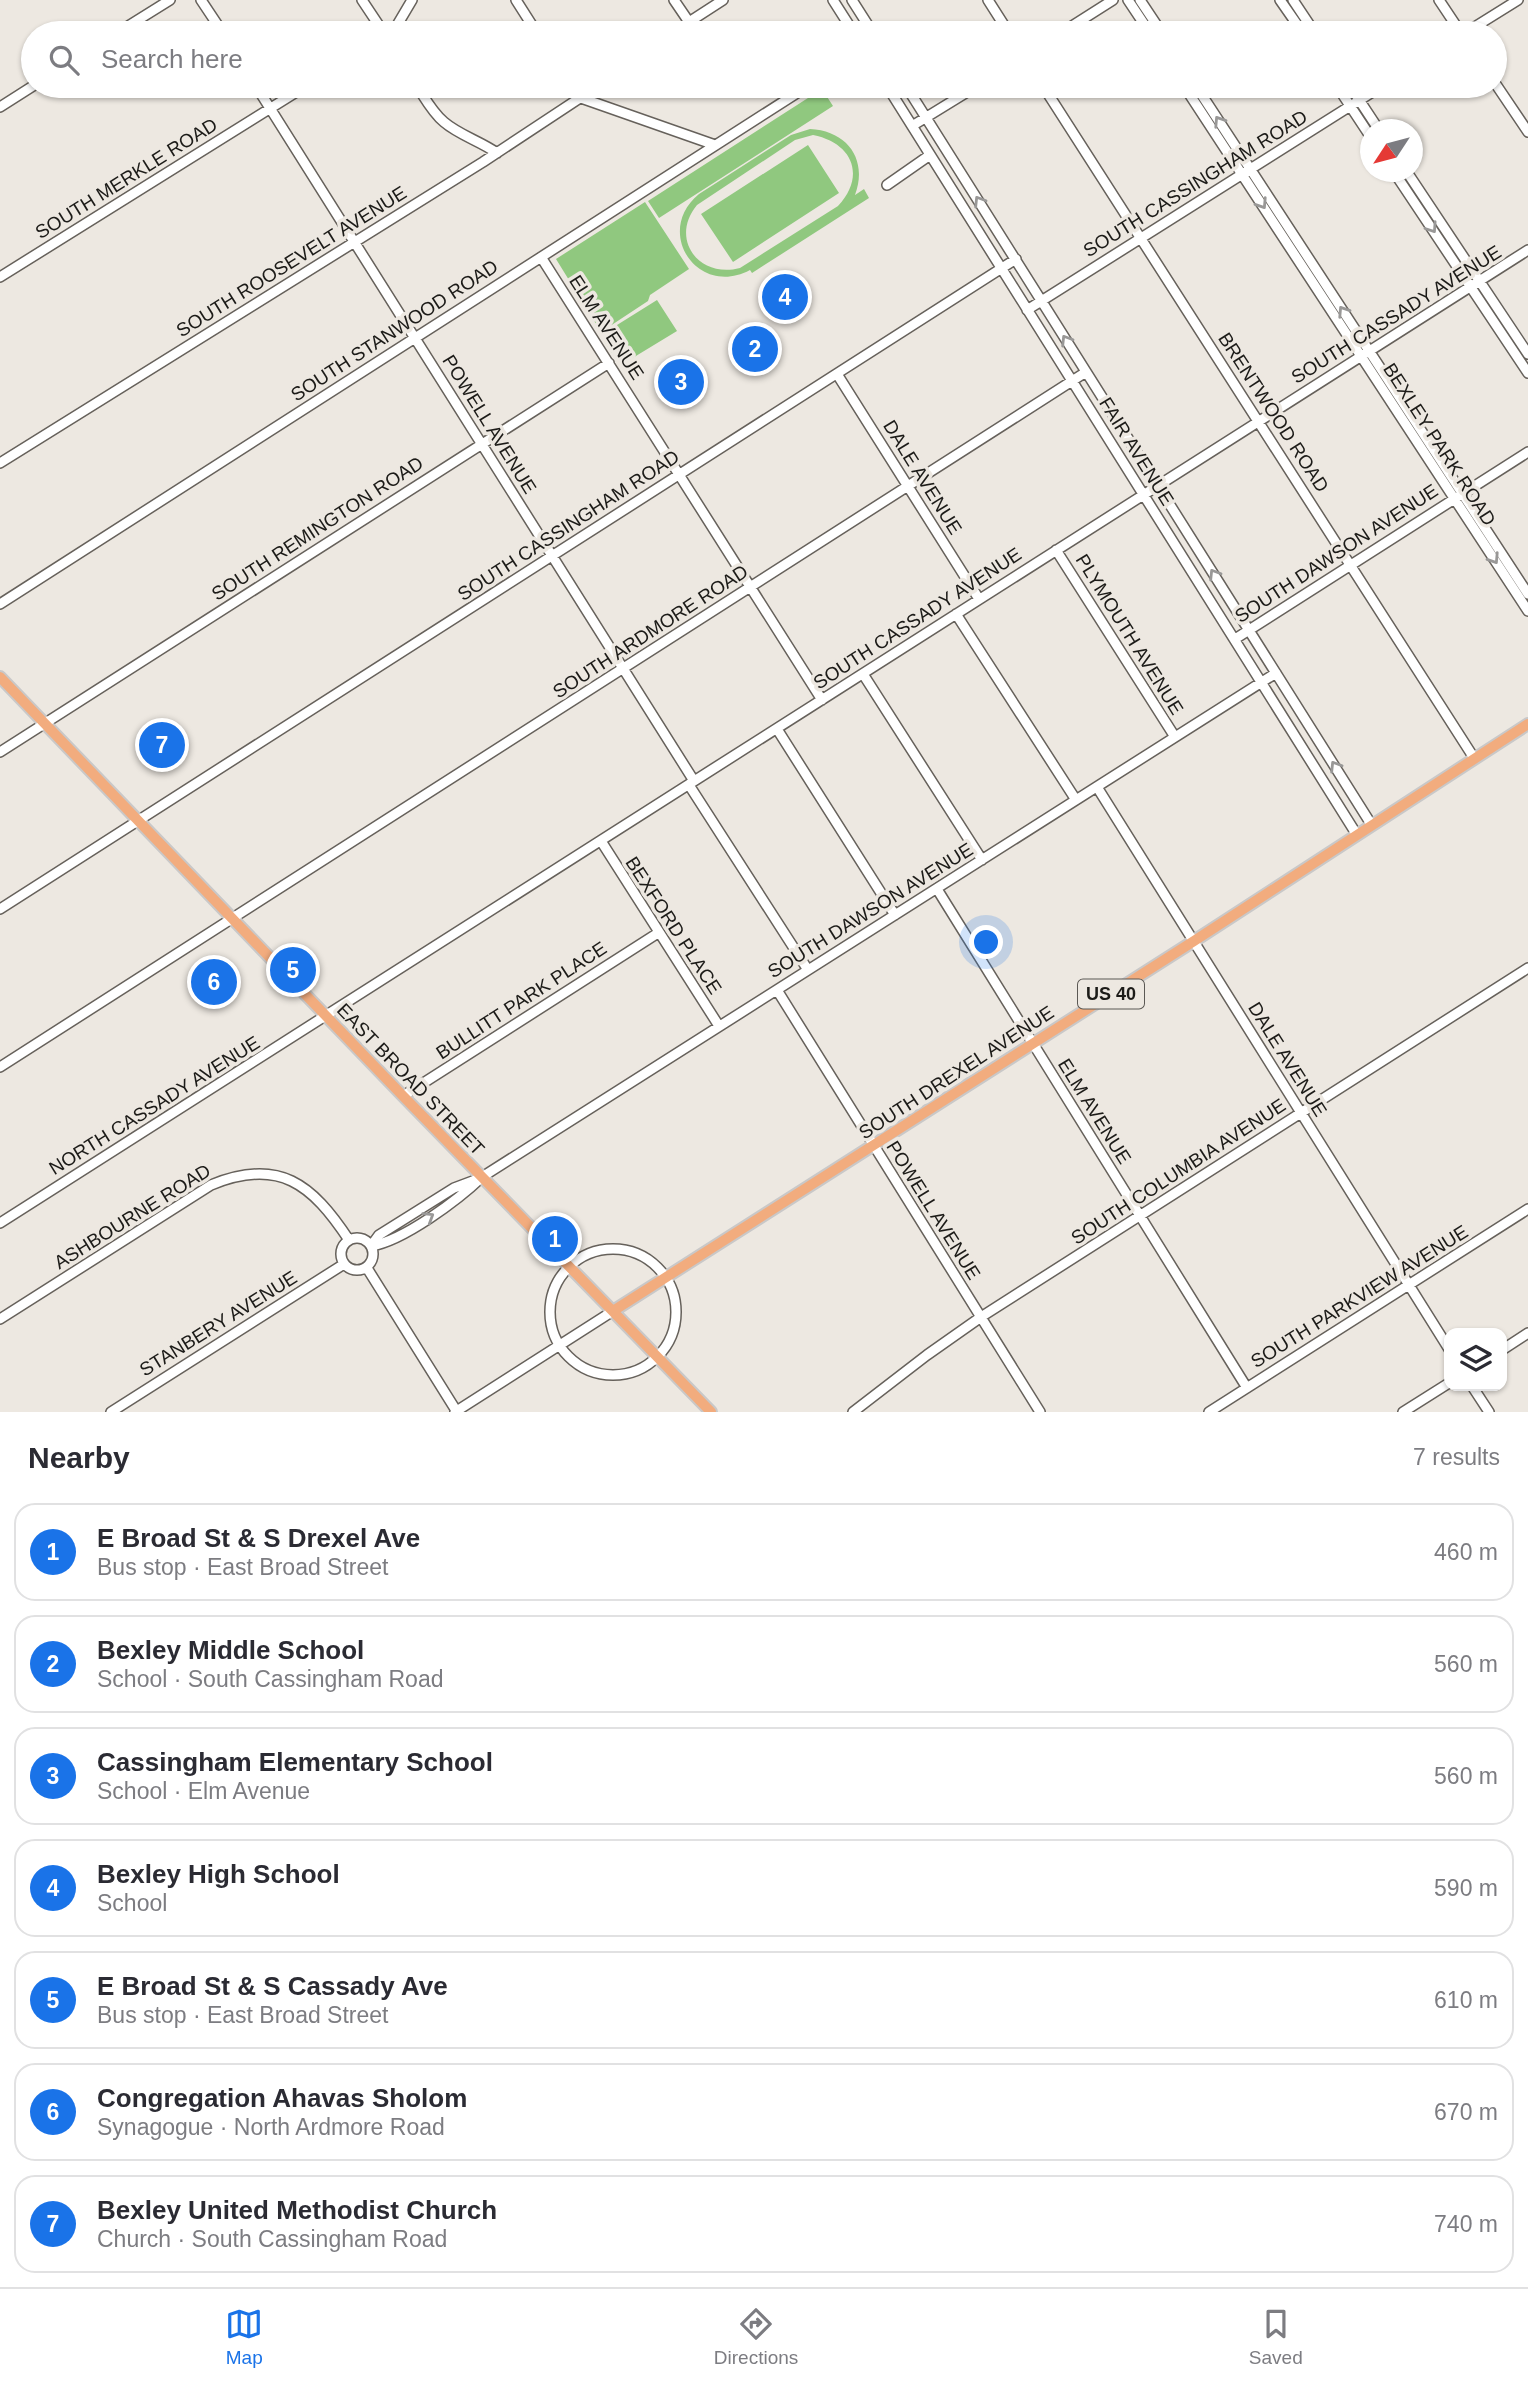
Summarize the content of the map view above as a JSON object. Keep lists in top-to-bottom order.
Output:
{
  "streets": {
    "main road": ["US 40", "SOUTH DREXEL AVENUE", "EAST BROAD STREET"],
    "street": [
      "SOUTH MERKLE ROAD",
      "SOUTH CASSINGHAM ROAD",
      "SOUTH ROOSEVELT AVENUE",
      "SOUTH CASSADY AVENUE",
      "ELM AVENUE",
      "SOUTH STANWOOD ROAD",
      "BRENTWOOD ROAD",
      "POWELL AVENUE",
      "BEXLEY PARK ROAD",
      "FAIR AVENUE",
      "DALE AVENUE",
      "SOUTH REMINGTON ROAD",
      "SOUTH DAWSON AVENUE",
      "SOUTH ARDMORE ROAD",
      "PLYMOUTH AVENUE",
      "BEXFORD PLACE",
      "BULLITT PARK PLACE",
      "NORTH CASSADY AVENUE",
      "SOUTH COLUMBIA AVENUE",
      "ASHBOURNE ROAD",
      "SOUTH PARKVIEW AVENUE",
      "STANBERY AVENUE"
    ]
  },
  "crossings": [
    ["SOUTH MERKLE ROAD", "POWELL AVENUE"],
    ["SOUTH CASSINGHAM ROAD", "ELM AVENUE"],
    ["SOUTH CASSINGHAM ROAD", "BRENTWOOD ROAD"],
    ["SOUTH CASSINGHAM ROAD", "POWELL AVENUE"],
    ["SOUTH CASSINGHAM ROAD", "BEXLEY PARK ROAD"],
    ["SOUTH CASSINGHAM ROAD", "FAIR AVENUE"],
    ["SOUTH CASSINGHAM ROAD", "DALE AVENUE"],
    ["SOUTH CASSINGHAM ROAD", "EAST BROAD STREET"],
    ["SOUTH ROOSEVELT AVENUE", "POWELL AVENUE"],
    ["SOUTH CASSADY AVENUE", "ELM AVENUE"],
    ["SOUTH CASSADY AVENUE", "BRENTWOOD ROAD"],
    ["SOUTH CASSADY AVENUE", "POWELL AVENUE"],
    ["SOUTH CASSADY AVENUE", "BEXLEY PARK ROAD"],
    ["SOUTH CASSADY AVENUE", "FAIR AVENUE"],
    ["SOUTH CASSADY AVENUE", "DALE AVENUE"],
    ["SOUTH CASSADY AVENUE", "PLYMOUTH AVENUE"],
    ["SOUTH CASSADY AVENUE", "BEXFORD PLACE"],
    ["SOUTH CASSADY AVENUE", "EAST BROAD STREET"],
    ["SOUTH CASSADY AVENUE", "NORTH CASSADY AVENUE"],
    ["ELM AVENUE", "SOUTH STANWOOD ROAD"],
    ["ELM AVENUE", "SOUTH REMINGTON ROAD"],
    ["ELM AVENUE", "SOUTH DAWSON AVENUE"],
    ["ELM AVENUE", "SOUTH ARDMORE ROAD"],
    ["ELM AVENUE", "SOUTH DREXEL AVENUE"],
    ["ELM AVENUE", "SOUTH COLUMBIA AVENUE"],
    ["ELM AVENUE", "SOUTH PARKVIEW AVENUE"],
    ["SOUTH STANWOOD ROAD", "POWELL AVENUE"],
    ["BRENTWOOD ROAD", "SOUTH DAWSON AVENUE"],
    ["BRENTWOOD ROAD", "SOUTH DREXEL AVENUE"],
    ["POWELL AVENUE", "SOUTH REMINGTON ROAD"],
    ["POWELL AVENUE", "SOUTH DAWSON AVENUE"],
    ["POWELL AVENUE", "SOUTH ARDMORE ROAD"],
    ["POWELL AVENUE", "SOUTH DREXEL AVENUE"],
    ["POWELL AVENUE", "SOUTH COLUMBIA AVENUE"],
    ["BEXLEY PARK ROAD", "SOUTH DAWSON AVENUE"],
    ["FAIR AVENUE", "SOUTH DAWSON AVENUE"],
    ["FAIR AVENUE", "SOUTH ARDMORE ROAD"],
    ["FAIR AVENUE", "SOUTH DREXEL AVENUE"],
    ["DALE AVENUE", "SOUTH DAWSON AVENUE"],
    ["DALE AVENUE", "SOUTH ARDMORE ROAD"],
    ["DALE AVENUE", "SOUTH DREXEL AVENUE"],
    ["DALE AVENUE", "SOUTH COLUMBIA AVENUE"],
    ["DALE AVENUE", "SOUTH PARKVIEW AVENUE"],
    ["SOUTH REMINGTON ROAD", "EAST BROAD STREET"],
    ["SOUTH DAWSON AVENUE", "PLYMOUTH AVENUE"],
    ["SOUTH DAWSON AVENUE", "BEXFORD PLACE"],
    ["SOUTH DAWSON AVENUE", "EAST BROAD STREET"],
    ["SOUTH ARDMORE ROAD", "EAST BROAD STREET"],
    ["BEXFORD PLACE", "BULLITT PARK PLACE"],
    ["BULLITT PARK PLACE", "EAST BROAD STREET"],
    ["SOUTH DREXEL AVENUE", "EAST BROAD STREET"],
    ["EAST BROAD STREET", "NORTH CASSADY AVENUE"],
    ["ASHBOURNE ROAD", "STANBERY AVENUE"]
  ],
  "north": "bottom left",
  "page": {
    "search": "Search here",
    "pins": [
      "4",
      "2",
      "3",
      "7",
      "5",
      "6",
      "1"
    ],
    "heading": ["Nearby", "7 results"],
    "list": [
      {
        "mark": "1",
        "name": "E Broad St & S Drexel Ave",
        "note": "Bus stop · East Broad Street",
        "value": "460 m"
      },
      {
        "mark": "2",
        "name": "Bexley Middle School",
        "note": "School · South Cassingham Road",
        "value": "560 m"
      },
      {
        "mark": "3",
        "name": "Cassingham Elementary School",
        "note": "School · Elm Avenue",
        "value": "560 m"
      },
      {
        "mark": "4",
        "name": "Bexley High School",
        "note": "School",
        "value": "590 m"
      },
      {
        "mark": "5",
        "name": "E Broad St & S Cassady Ave",
        "note": "Bus stop · East Broad Street",
        "value": "610 m"
      },
      {
        "mark": "6",
        "name": "Congregation Ahavas Sholom",
        "note": "Synagogue · North Ardmore Road",
        "value": "670 m"
      },
      {
        "mark": "7",
        "name": "Bexley United Methodist Church",
        "note": "Church · South Cassingham Road",
        "value": "740 m"
      }
    ],
    "nav": ["Map", "Directions", "Saved"]
  }
}
